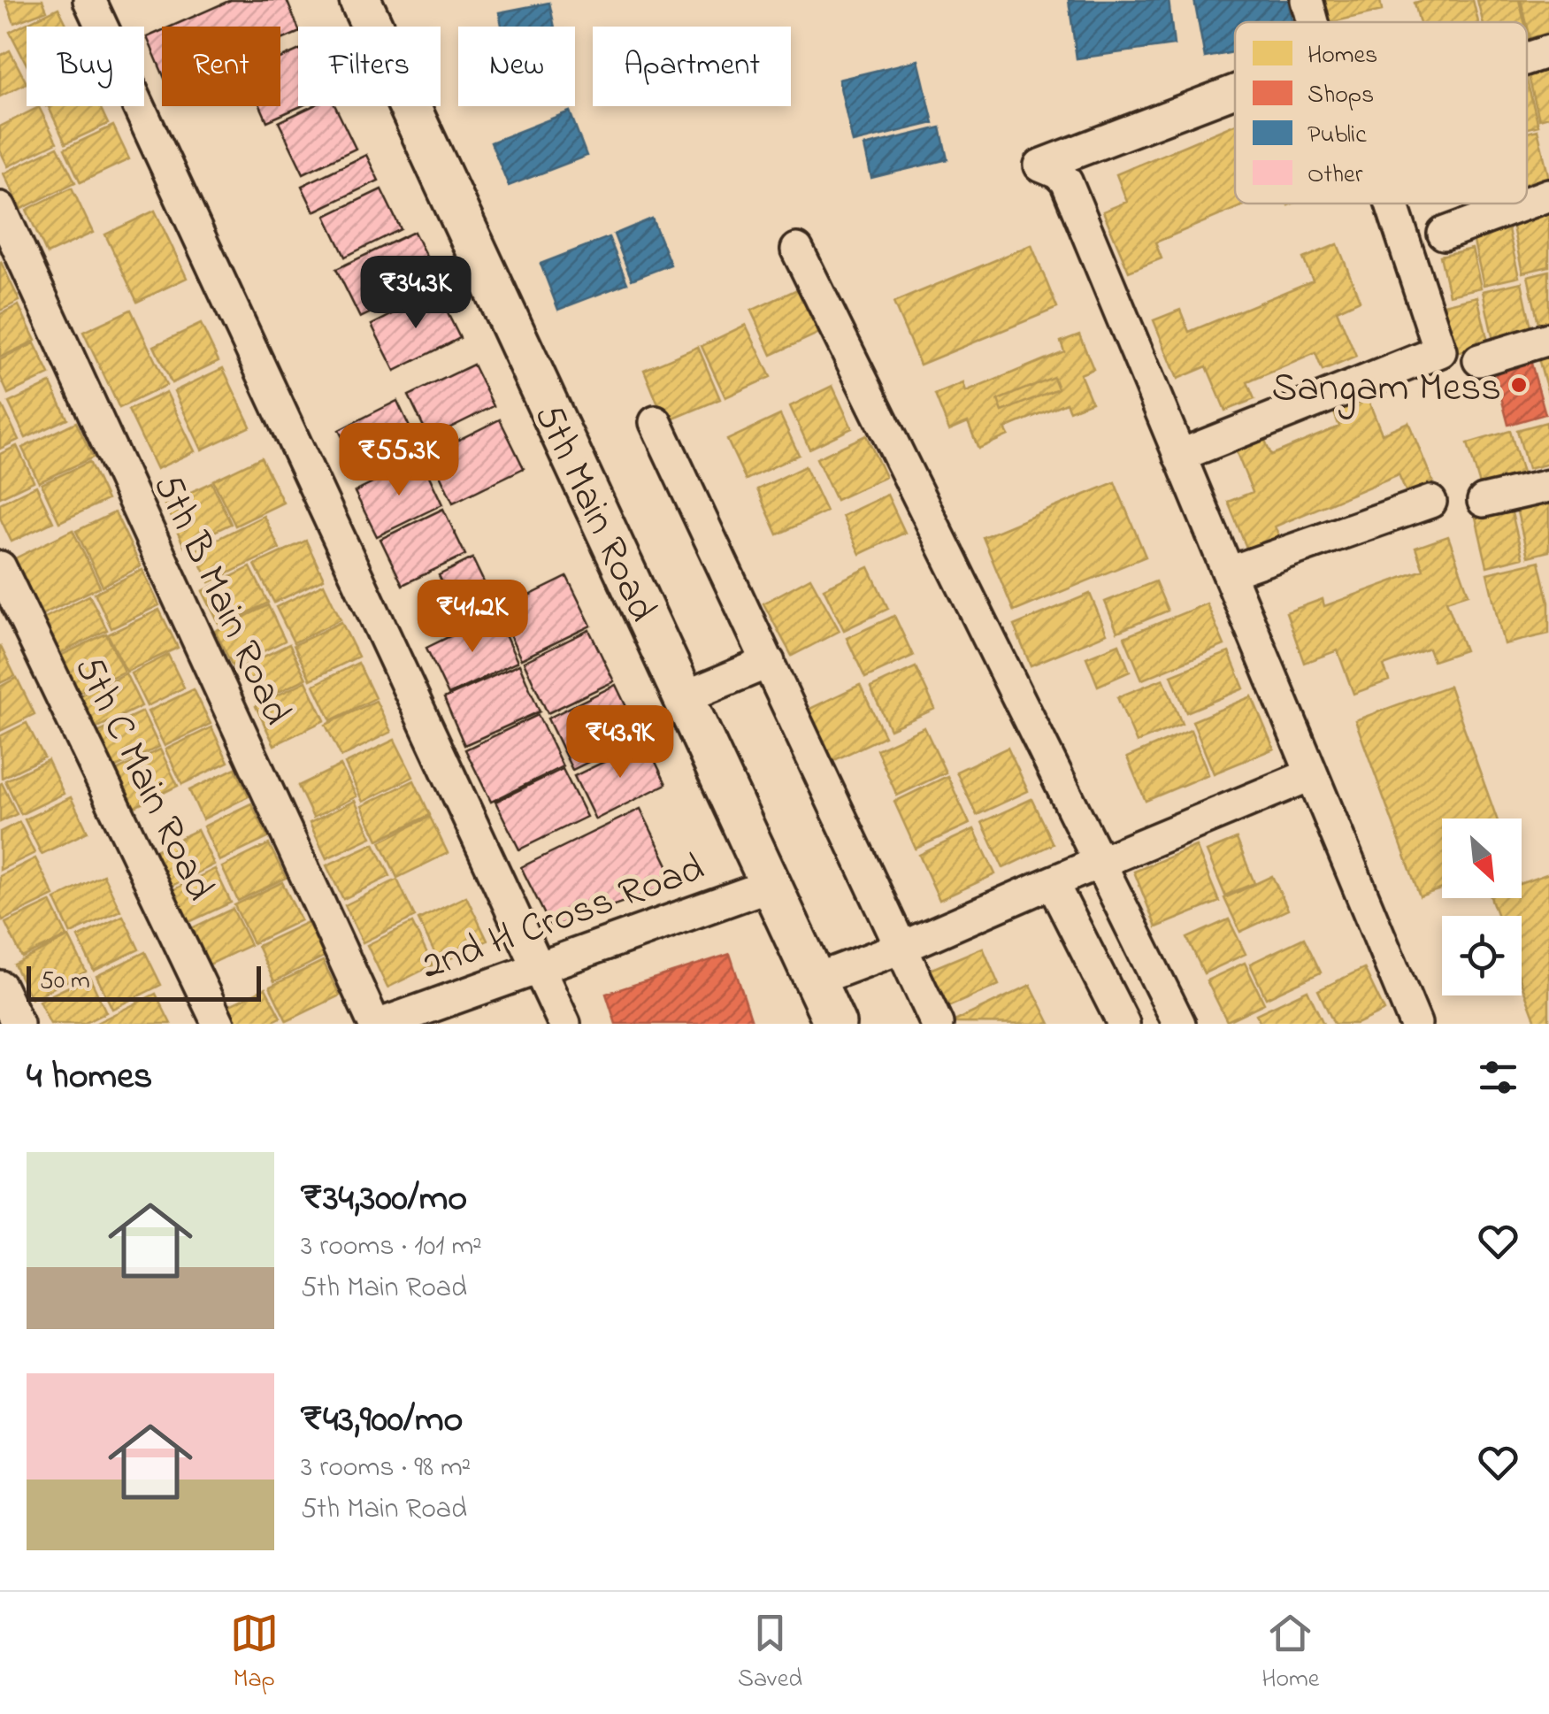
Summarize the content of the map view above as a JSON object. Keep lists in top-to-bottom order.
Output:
{
  "streets": {
    "street": [
      "5th Main Road",
      "5th B Main Road",
      "5th C Main Road",
      "2nd H Cross Road"
    ]
  },
  "crossings": [
    ["5th Main Road", "2nd H Cross Road"]
  ],
  "places": ["Sangam Mess"],
  "legend": [
    "Homes",
    "Shops",
    "Public",
    "Other"
  ],
  "scale_bar": "50 m",
  "north": "bottom right",
  "page": {
    "chip": [
      "Buy",
      "Rent",
      "Filters",
      "New",
      "Apartment"
    ],
    "price": [
      "₹34.3K",
      "₹55.3K",
      "₹41.2K",
      "₹43.9K"
    ],
    "scale": "50 m",
    "heading": "4 homes",
    "list": [
      {
        "name": "₹34,300/mo",
        "note": "3 rooms · 101 m² · 5th Main Road"
      },
      {
        "name": "₹43,900/mo",
        "note": "3 rooms · 98 m² · 5th Main Road"
      }
    ],
    "tabs": ["Map", "Saved", "Home"]
  }
}
